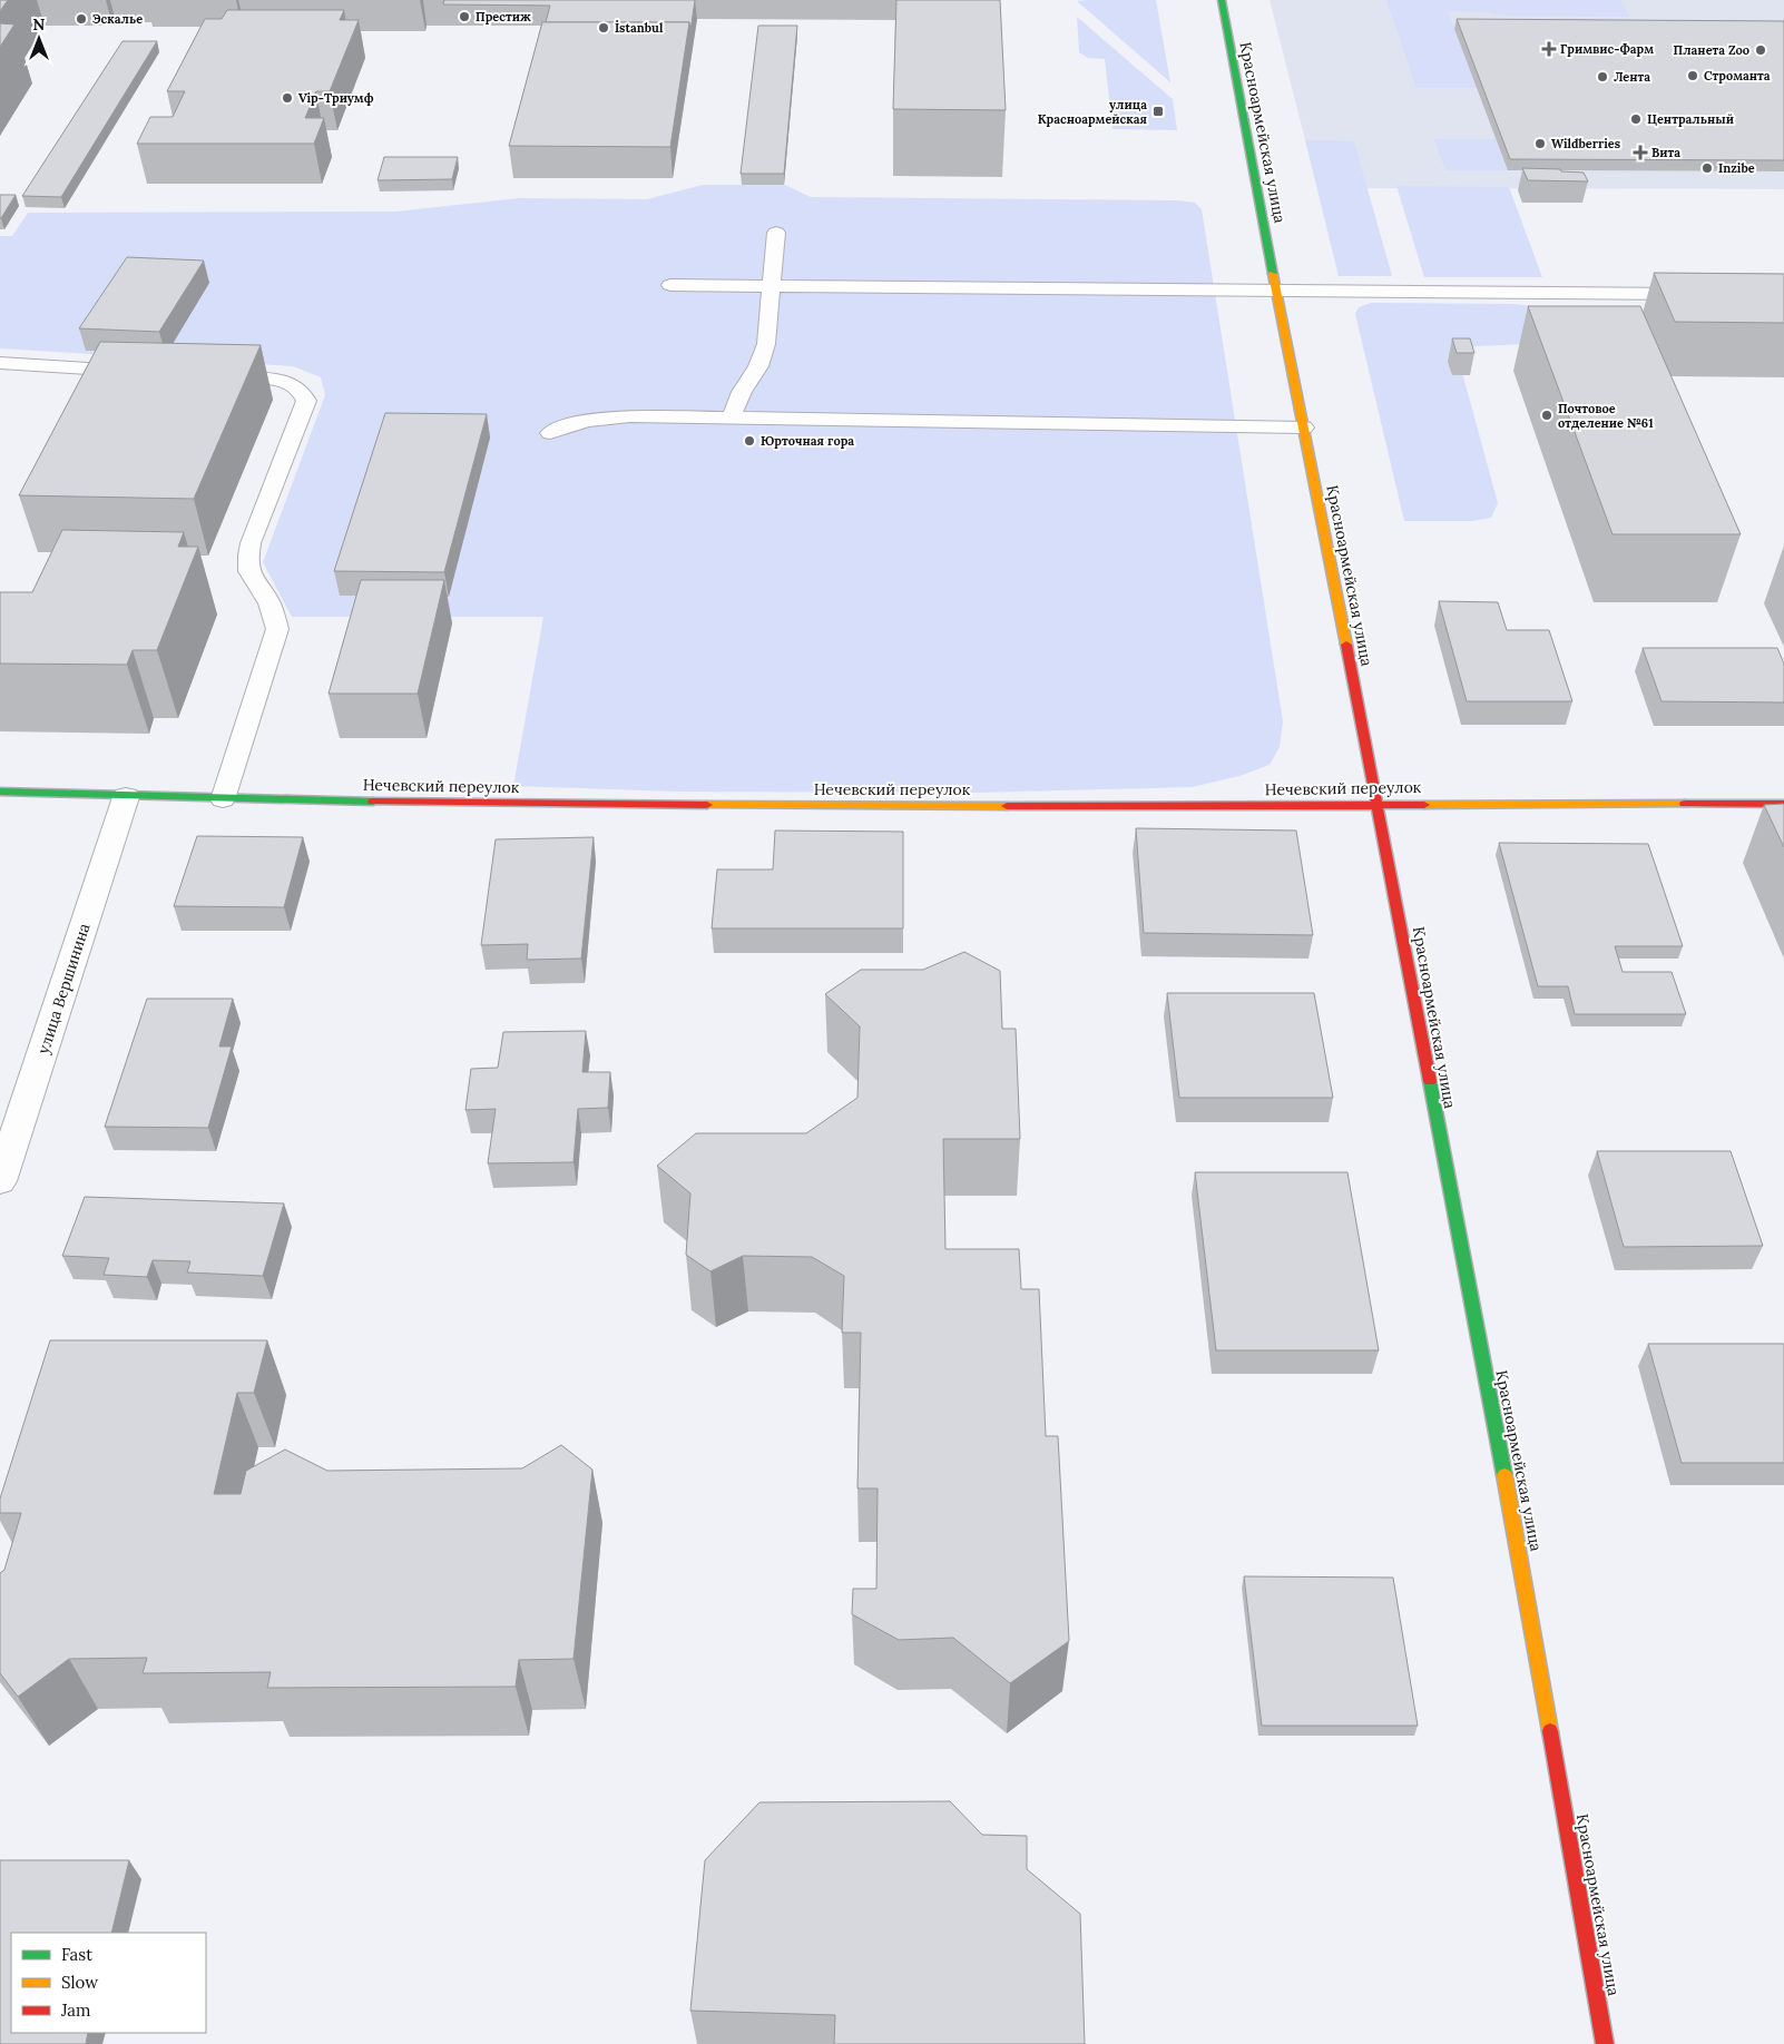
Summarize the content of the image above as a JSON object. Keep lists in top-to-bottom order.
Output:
{
  "streets": {
    "main road": ["Красноармейская улица", "Нечевский переулок"],
    "street": ["улица Вершинина"]
  },
  "crossings": [
    ["Красноармейская улица", "Нечевский переулок"],
    ["Нечевский переулок", "улица Вершинина"]
  ],
  "places": {
    "other": [
      "Престиж",
      "Эскалье",
      "İstanbul",
      "Планета Zoo",
      "Строманта",
      "Лента",
      "Vip-Триумф",
      "Центральный",
      "Wildberries",
      "Inzibe",
      "Почтовое отделение №61",
      "Юрточная гора"
    ],
    "health": ["Гримвис-Фарм", "Вита"],
    "transit": ["улица Красноармейская"]
  },
  "legend": ["Fast", "Slow", "Jam"],
  "north": "top"
}
